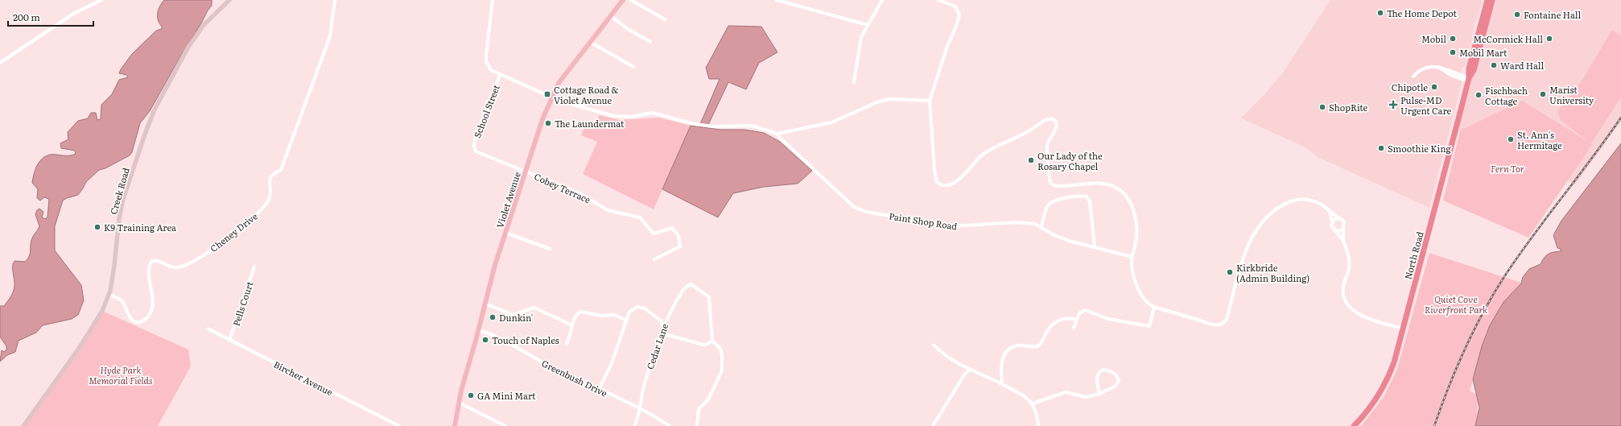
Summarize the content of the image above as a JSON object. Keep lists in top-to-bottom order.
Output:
{
  "streets": {
    "highway": ["North Road"],
    "main road": ["Violet Avenue"],
    "street": [
      "School Street",
      "Cobey Terrace",
      "Creek Road",
      "Paint Shop Road",
      "Cheney Drive",
      "Pells Court",
      "Cedar Lane",
      "Bircher Avenue",
      "Greenbush Drive"
    ]
  },
  "crossings": [
    ["School Street", "Cobey Terrace"],
    ["School Street", "Violet Avenue"],
    ["Cobey Terrace", "Violet Avenue"],
    ["Creek Road", "Cheney Drive"],
    ["Violet Avenue", "Greenbush Drive"],
    ["Pells Court", "Bircher Avenue"],
    ["Cedar Lane", "Greenbush Drive"]
  ],
  "parks": ["Fern Tor", "Quiet Cove Riverfront Park", "Hyde Park Memorial Fields"],
  "places": {
    "other": [
      "The Home Depot",
      "Fontaine Hall",
      "Mobil",
      "McCormick Hall",
      "Mobil Mart",
      "Ward Hall",
      "Chipotle",
      "Marist University",
      "Fischbach Cottage",
      "ShopRite",
      "The Laundermat",
      "St. Ann's Hermitage",
      "Smoothie King",
      "Our Lady of the Rosary Chapel",
      "K9 Training Area",
      "Kirkbride (Admin Building)",
      "Dunkin'",
      "Touch of Naples",
      "GA Mini Mart"
    ],
    "transit": ["Cottage Road & Violet Avenue"],
    "health": ["Pulse-MD Urgent Care"]
  },
  "scale_bar": "200 m"
}
